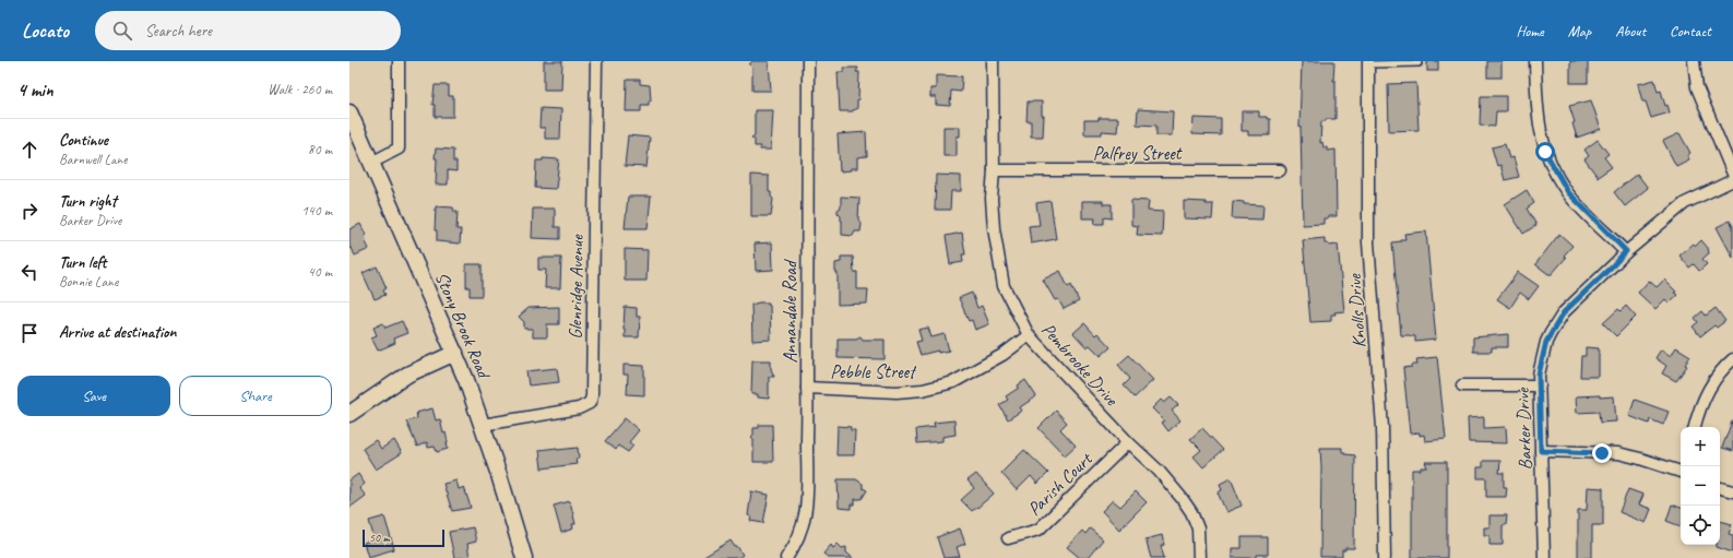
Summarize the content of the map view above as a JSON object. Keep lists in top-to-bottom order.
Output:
{
  "streets": {
    "main road": ["Stony Brook Road"],
    "street": [
      "Palfrey Street",
      "Glenridge Avenue",
      "Knolls Drive",
      "Annandale Road",
      "Pembrooke Drive",
      "Pebble Street",
      "Barker Drive",
      "Parish Court"
    ]
  },
  "crossings": [
    ["Palfrey Street", "Pembrooke Drive"],
    ["Glenridge Avenue", "Stony Brook Road"],
    ["Annandale Road", "Pebble Street"],
    ["Pembrooke Drive", "Pebble Street"],
    ["Pembrooke Drive", "Parish Court"]
  ],
  "scale_bar": "50 m",
  "page": {
    "header": "Locato",
    "search": "Search here",
    "nav": [
      "Home",
      "Map",
      "About",
      "Contact"
    ],
    "heading": ["4 min", "Walk · 260 m"],
    "list": [
      ["Continue", "Barnwell Lane", "80 m"],
      ["Turn right", "Barker Drive", "140 m"],
      ["Turn left", "Bonnie Lane", "40 m"],
      "Arrive at destination"
    ],
    "buttons": ["Save", "Share"],
    "map_buttons": ["+", "−"],
    "scale": "50 m"
  }
}
